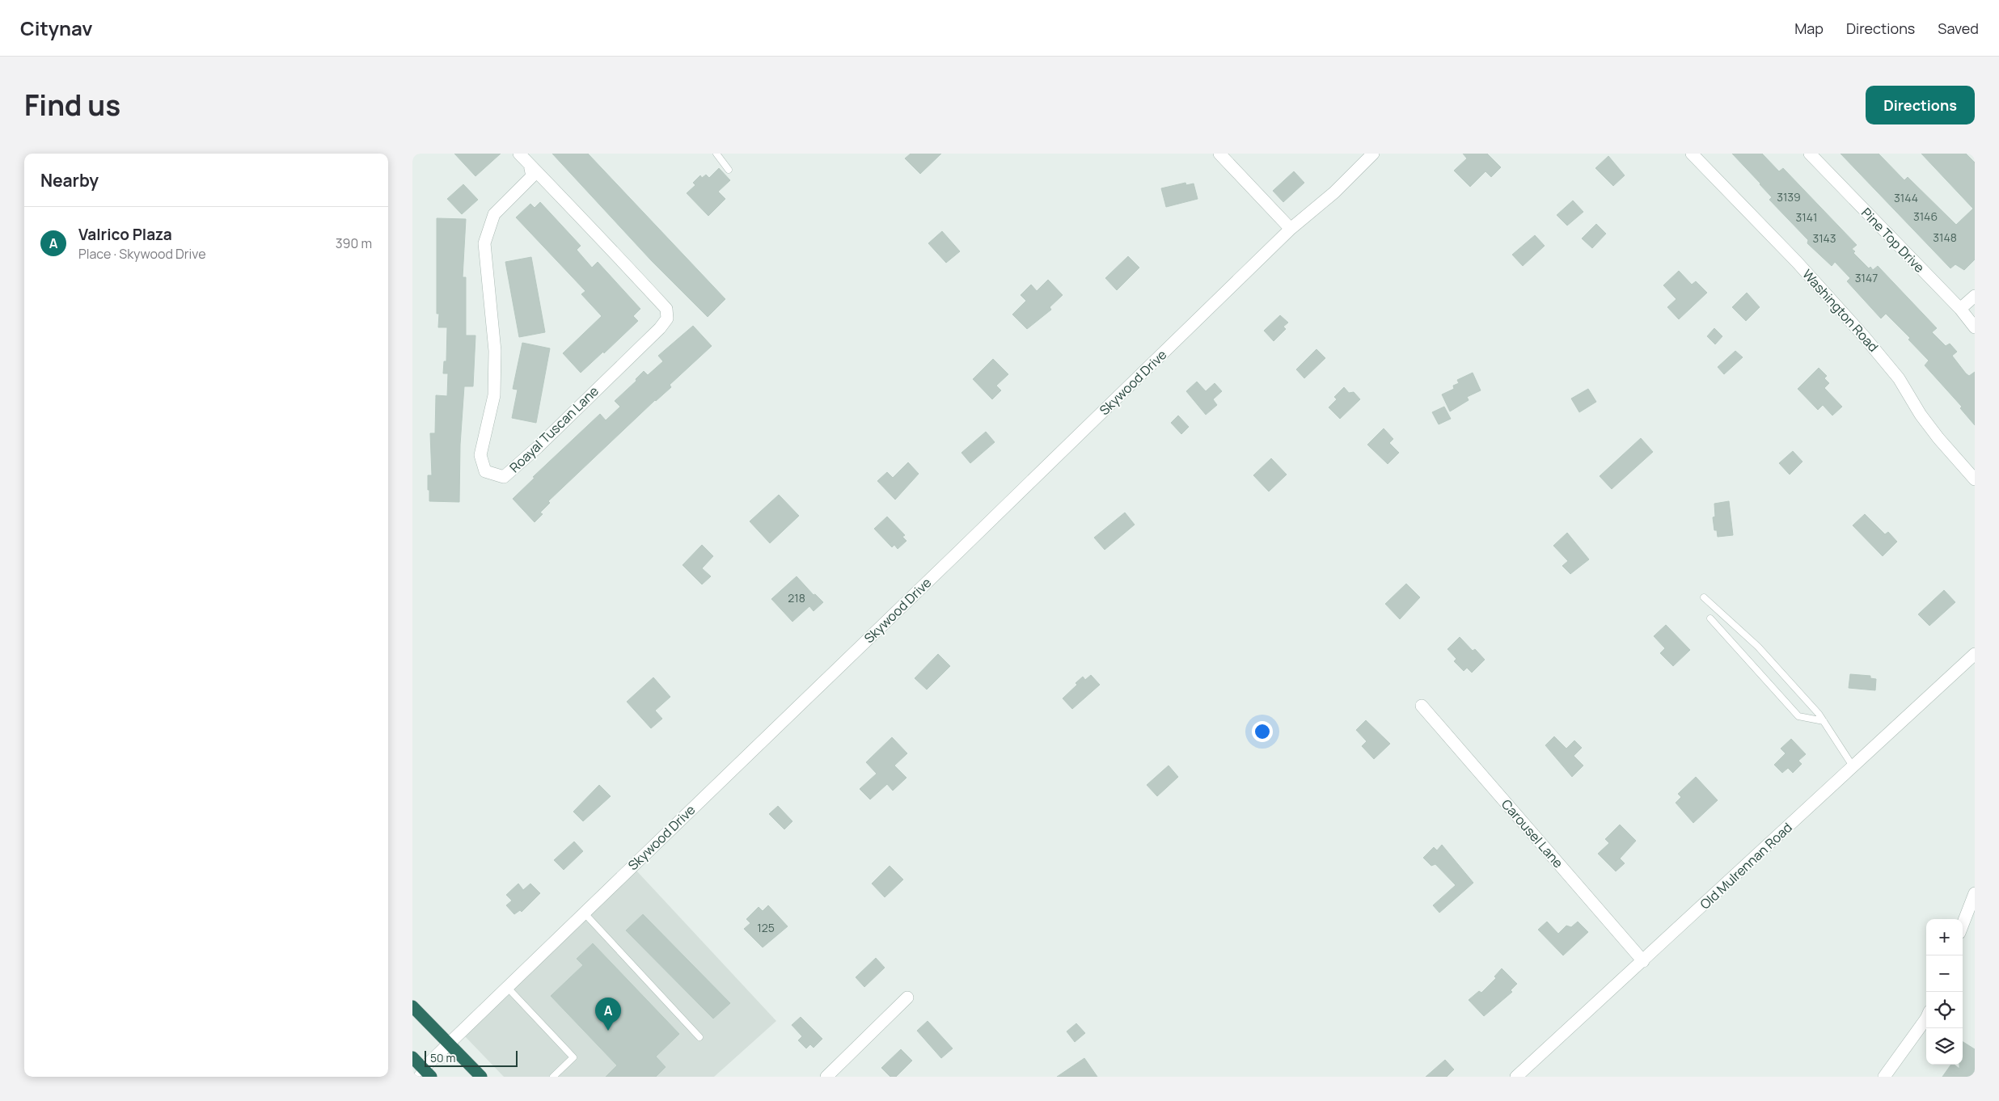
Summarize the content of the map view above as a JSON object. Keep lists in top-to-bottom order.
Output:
{
  "streets": {
    "street": [
      "Pine Top Drive",
      "Washington Road",
      "Skywood Drive",
      "Roayal Tuscan Lane",
      "Carousel Lane",
      "Old Mulrennan Road"
    ]
  },
  "crossings": [
    ["Carousel Lane", "Old Mulrennan Road"]
  ],
  "house_numbers": [
    "3139",
    "3144",
    "3146",
    "3141",
    "3148",
    "3143",
    "3147",
    "218",
    "125"
  ],
  "scale_bar": "50 m",
  "page": {
    "header": "Citynav",
    "nav": ["Map", "Directions", "Saved"],
    "title": "Find us",
    "buttons": "Directions",
    "heading": "Nearby",
    "list": [
      {
        "mark": "A",
        "name": "Valrico Plaza",
        "note": "Place · Skywood Drive",
        "value": "390 m"
      }
    ],
    "map_buttons": ["+", "−"],
    "pins": "A",
    "scale": "50 m"
  }
}
